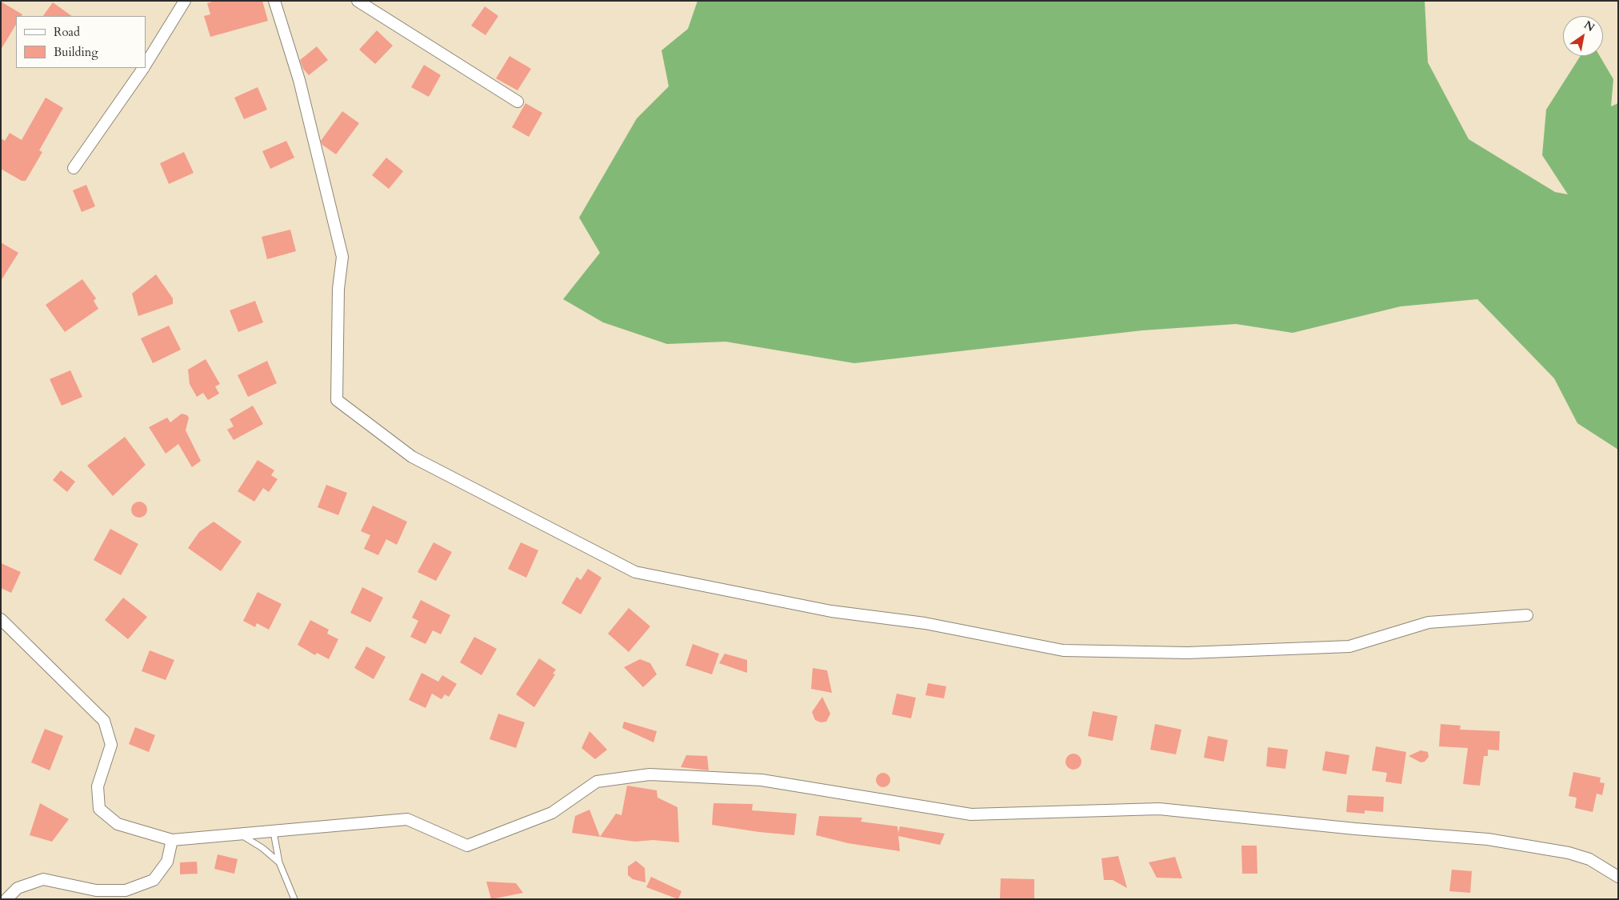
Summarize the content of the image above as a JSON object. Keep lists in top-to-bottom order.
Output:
{
  "legend": ["Road", "Building"],
  "north": "top right"
}
